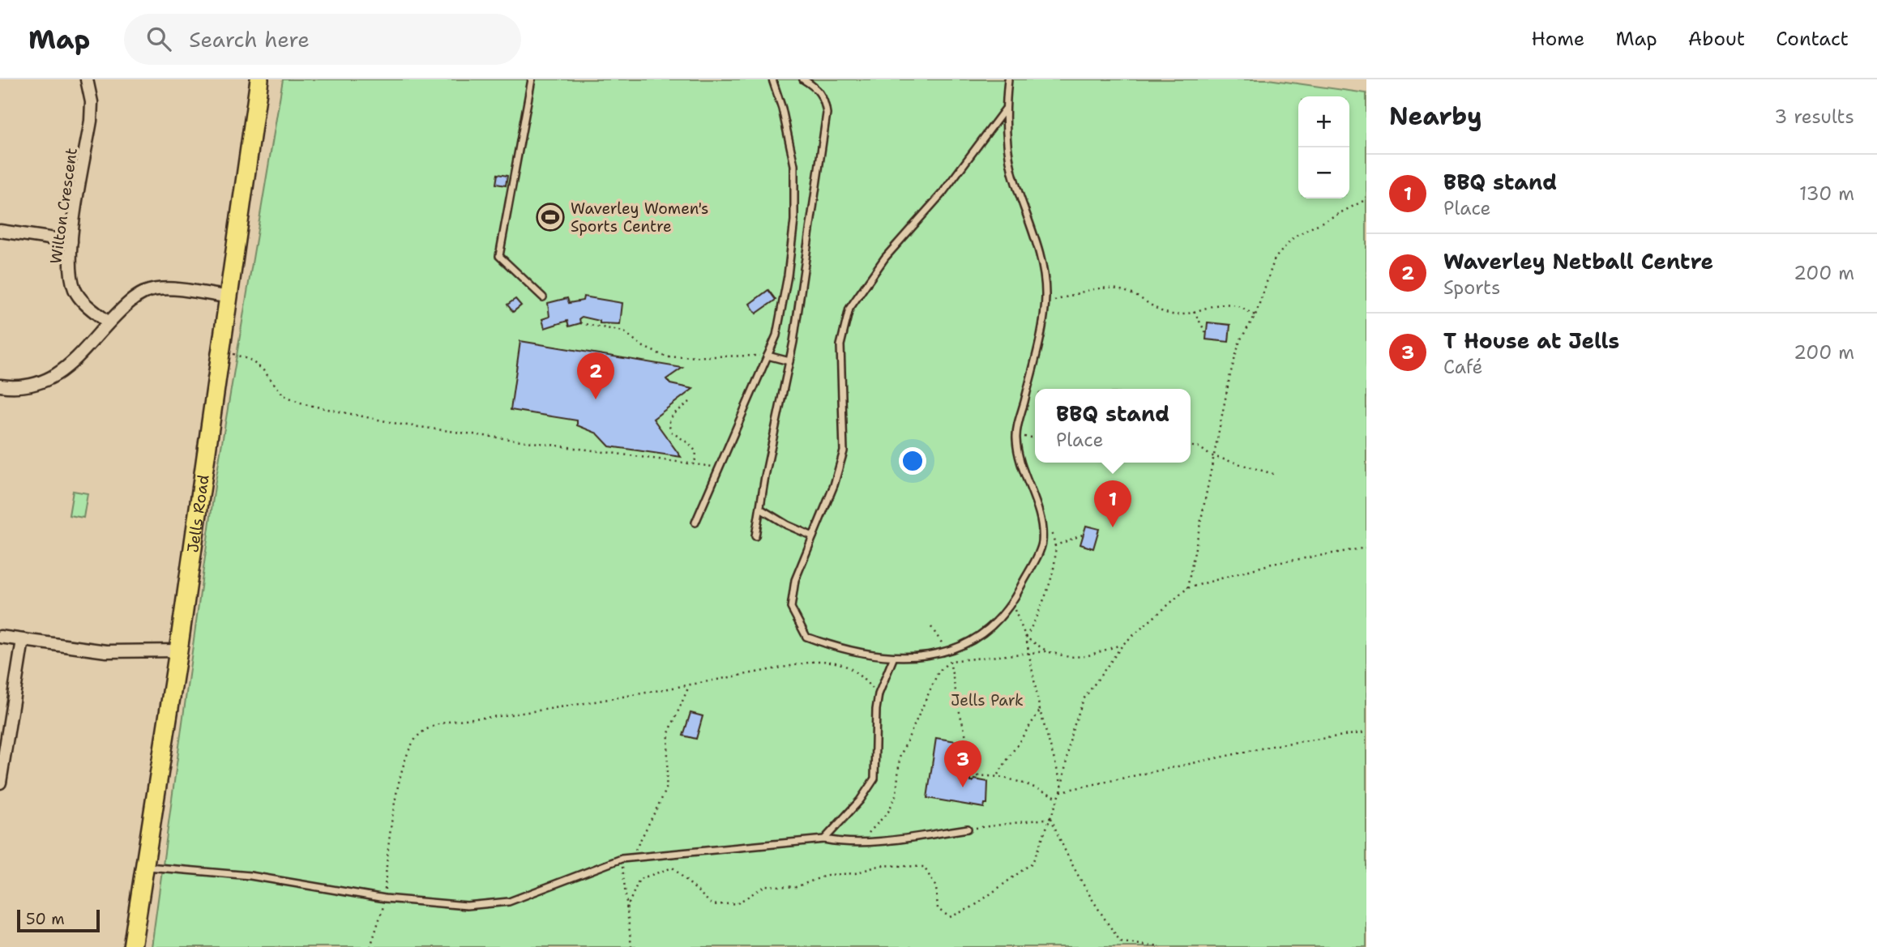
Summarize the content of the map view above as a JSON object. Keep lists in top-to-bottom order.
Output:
{
  "streets": {
    "main road": ["Jells Road"],
    "street": ["Wilton Crescent"]
  },
  "parks": ["Jells Park"],
  "places": {
    "sports": ["Waverley Women's Sports Centre"]
  },
  "scale_bar": "50 m",
  "page": {
    "header": "Map",
    "search": "Search here",
    "nav": [
      "Home",
      "Map",
      "About",
      "Contact"
    ],
    "heading": ["Nearby", "3 results"],
    "map_buttons": ["+", "−"],
    "list": [
      {
        "mark": "1",
        "name": "BBQ stand",
        "note": "Place",
        "value": "130 m"
      },
      {
        "mark": "2",
        "name": "Waverley Netball Centre",
        "note": "Sports",
        "value": "200 m"
      },
      {
        "mark": "3",
        "name": "T House at Jells",
        "note": "Café",
        "value": "200 m"
      }
    ],
    "pins": ["2", "1", "3"],
    "popup": ["BBQ stand", "Place"],
    "scale": "50 m"
  }
}
